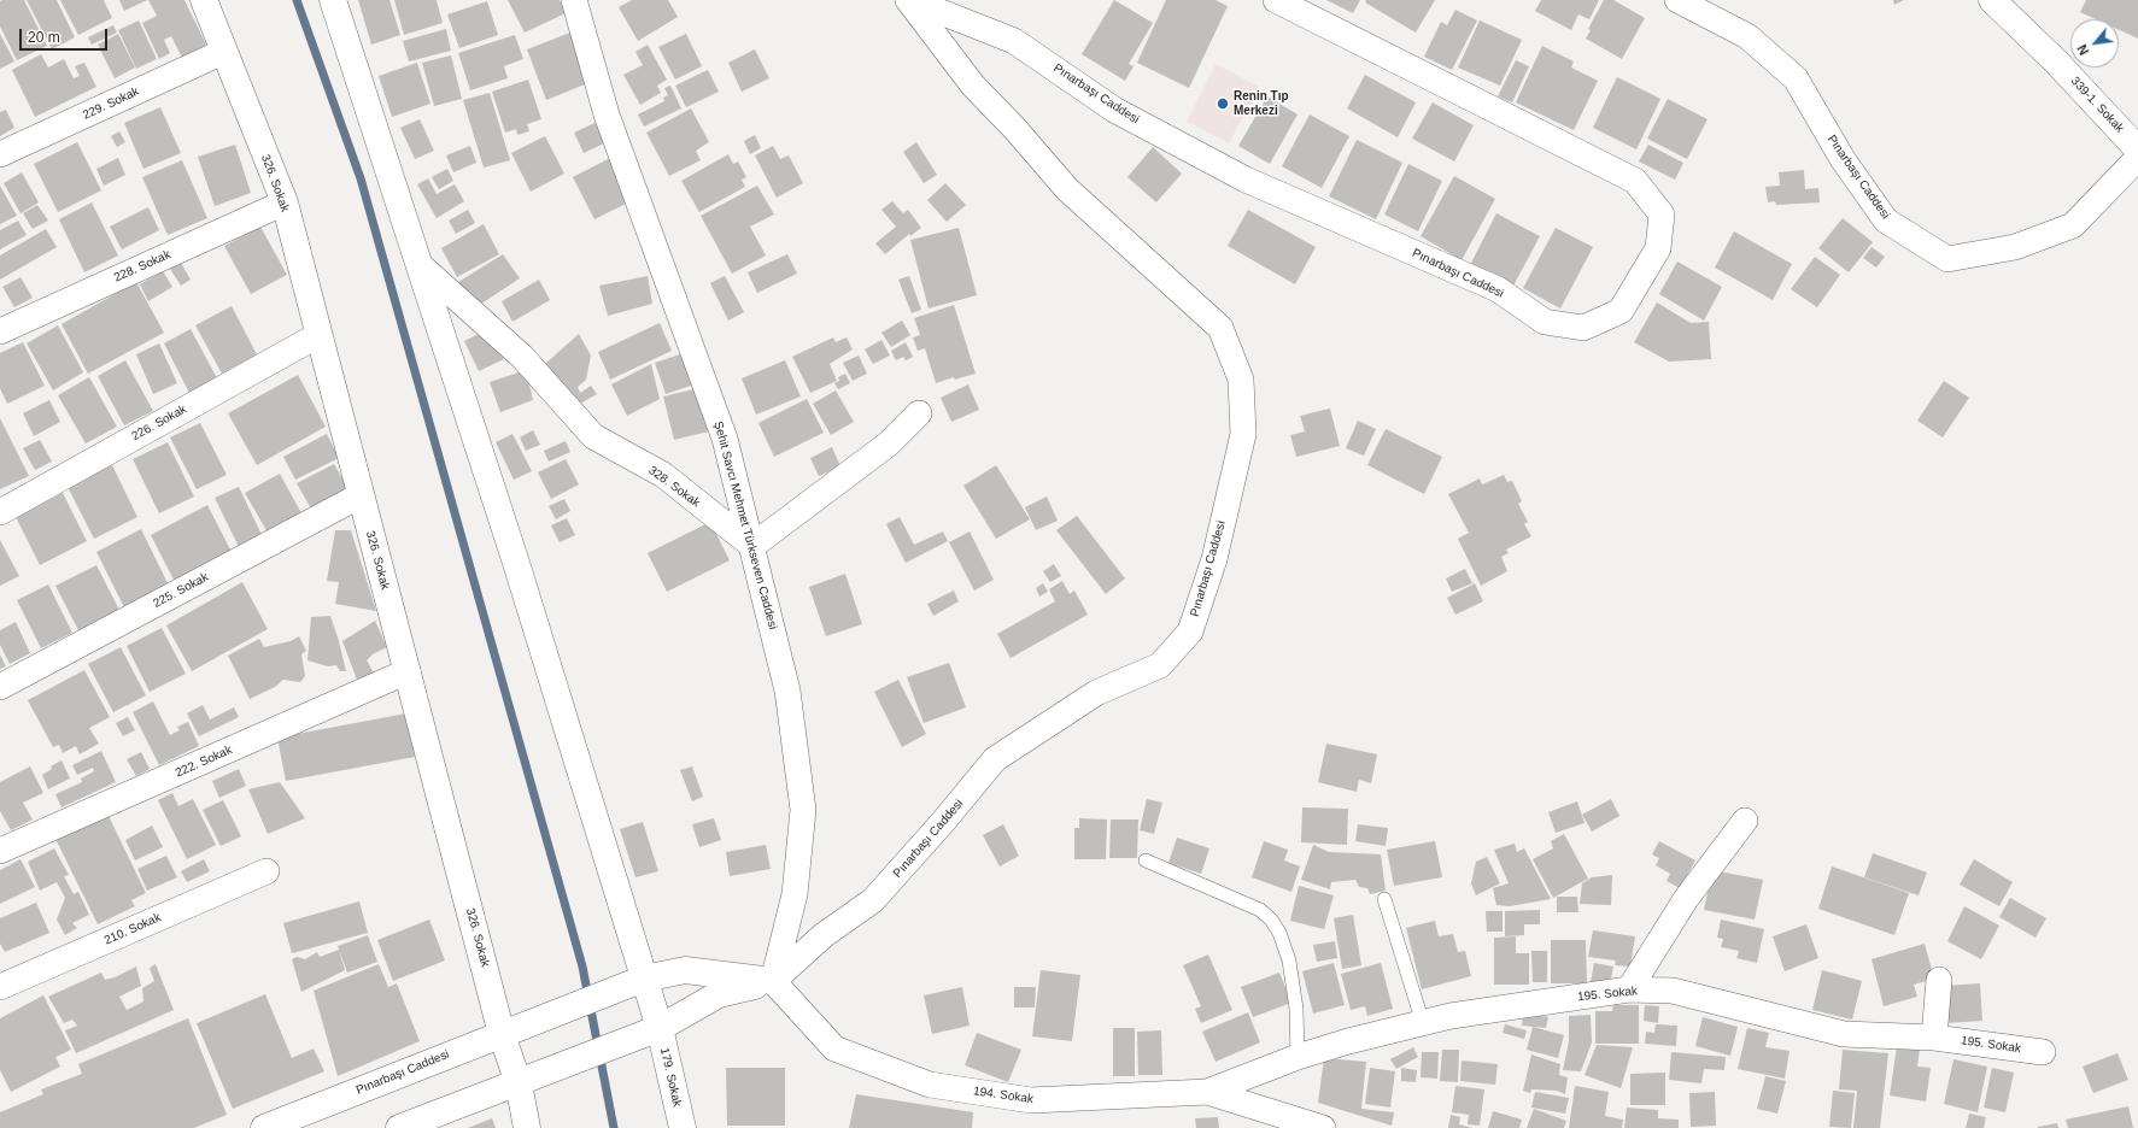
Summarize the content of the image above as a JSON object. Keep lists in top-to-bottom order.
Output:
{
  "streets": {
    "street": [
      "Pınarbaşı Caddesi",
      "229. Sokak",
      "339-1. Sokak",
      "326. Sokak",
      "228. Sokak",
      "226. Sokak",
      "328. Sokak",
      "Şehit Savcı Mehmet Türkseven Caddesi",
      "225. Sokak",
      "222. Sokak",
      "210. Sokak",
      "195. Sokak",
      "179. Sokak",
      "194. Sokak"
    ]
  },
  "crossings": [
    ["Pınarbaşı Caddesi", "326. Sokak"],
    ["Pınarbaşı Caddesi", "Şehit Savcı Mehmet Türkseven Caddesi"],
    ["Pınarbaşı Caddesi", "194. Sokak"],
    ["229. Sokak", "326. Sokak"],
    ["326. Sokak", "228. Sokak"],
    ["326. Sokak", "226. Sokak"],
    ["326. Sokak", "225. Sokak"],
    ["326. Sokak", "222. Sokak"],
    ["328. Sokak", "Şehit Savcı Mehmet Türkseven Caddesi"],
    ["Şehit Savcı Mehmet Türkseven Caddesi", "194. Sokak"],
    ["195. Sokak", "194. Sokak"]
  ],
  "places": ["Renin Tıp Merkezi"],
  "scale_bar": "20 m",
  "north": "bottom left"
}
